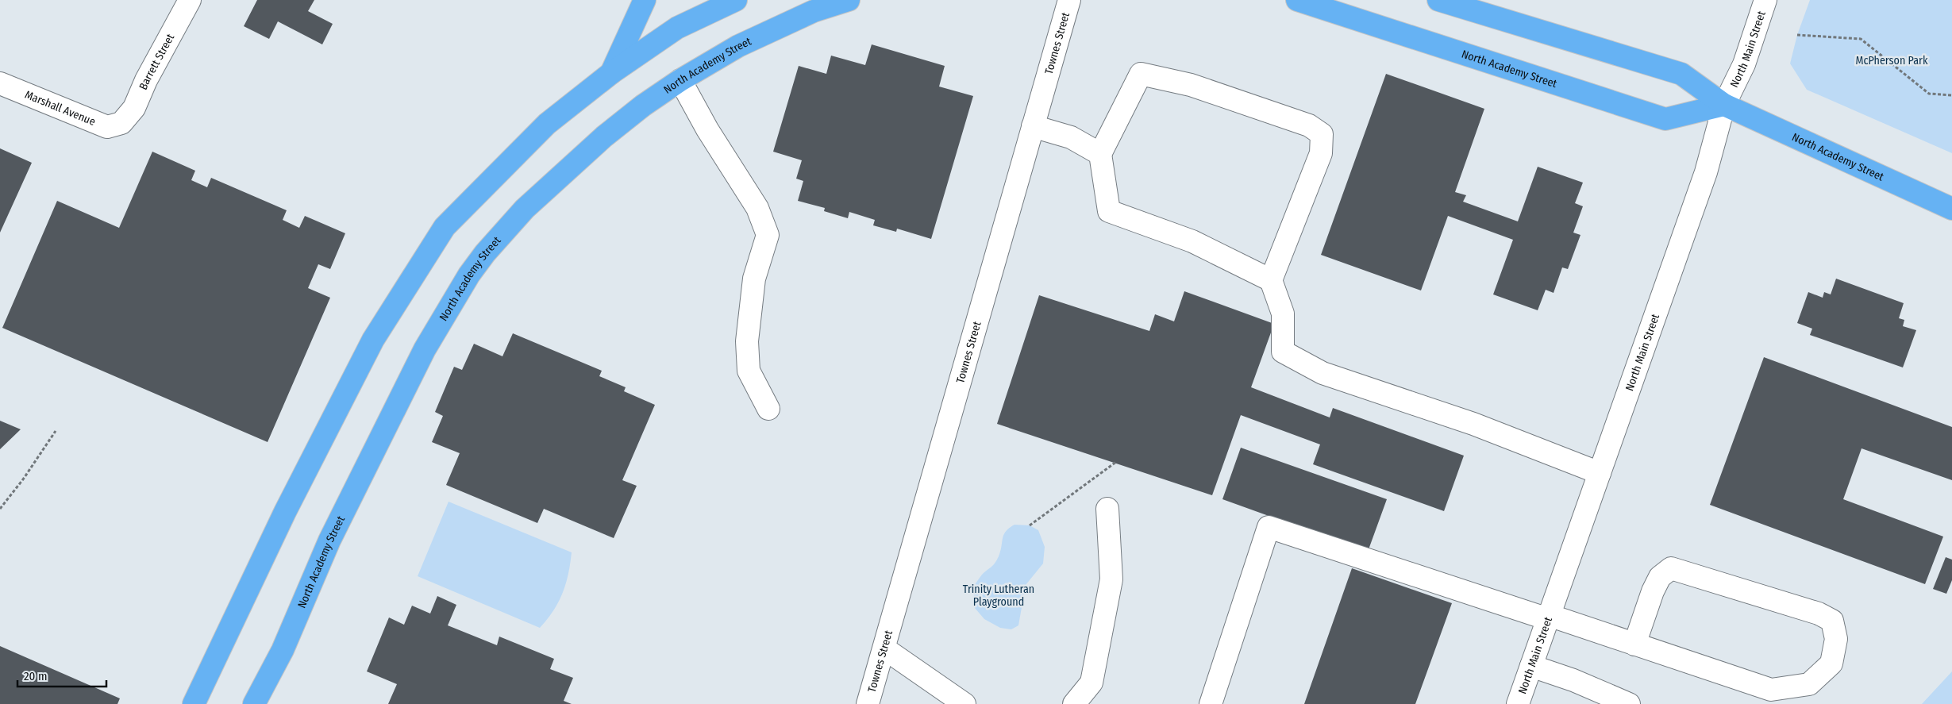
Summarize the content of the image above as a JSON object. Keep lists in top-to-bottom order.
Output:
{
  "streets": {
    "highway": ["North Academy Street"],
    "street": [
      "Townes Street",
      "North Main Street",
      "Barrett Street",
      "Marshall Avenue"
    ]
  },
  "crossings": [
    ["North Main Street", "North Academy Street"],
    ["Barrett Street", "Marshall Avenue"]
  ],
  "parks": ["McPherson Park", "Trinity Lutheran Playground"],
  "scale_bar": "20 m"
}
